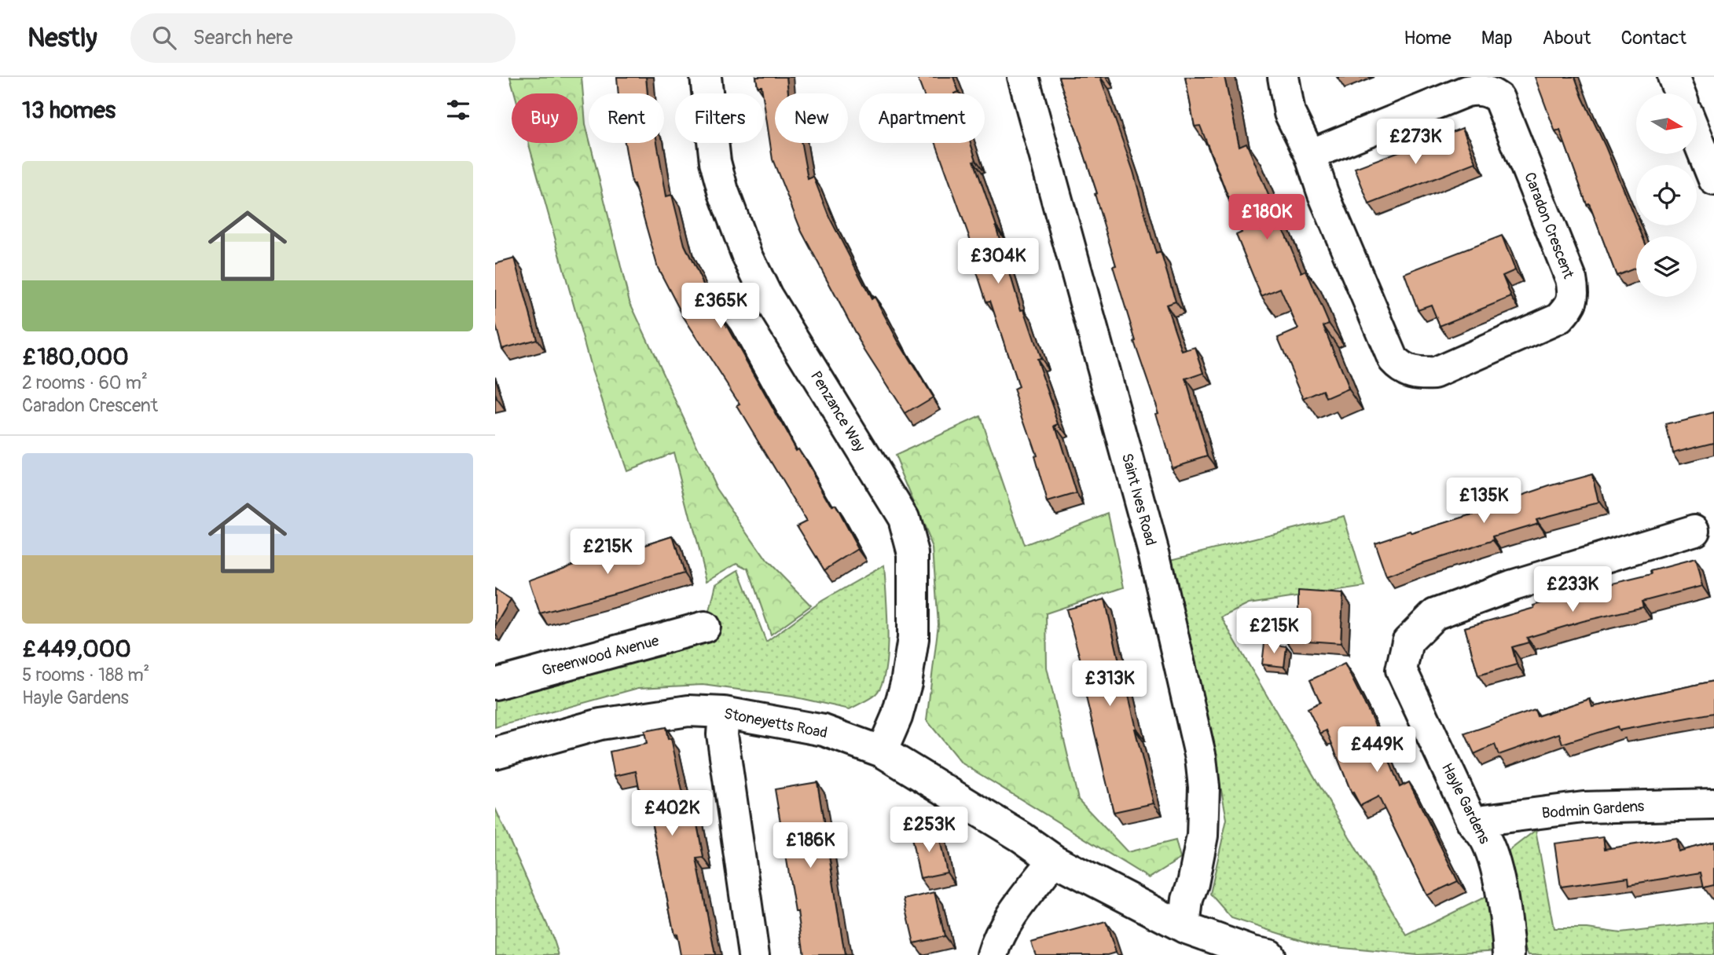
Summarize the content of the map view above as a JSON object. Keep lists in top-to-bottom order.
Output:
{
  "streets": {
    "street": [
      "Caradon Crescent",
      "Penzance Way",
      "Saint Ives Road",
      "Greenwood Avenue",
      "Stoneyetts Road",
      "Hayle Gardens",
      "Bodmin Gardens"
    ]
  },
  "crossings": [
    ["Penzance Way", "Stoneyetts Road"],
    ["Saint Ives Road", "Stoneyetts Road"],
    ["Hayle Gardens", "Bodmin Gardens"]
  ],
  "north": "right",
  "page": {
    "header": "Nestly",
    "search": "Search here",
    "nav": [
      "Home",
      "Map",
      "About",
      "Contact"
    ],
    "heading": "13 homes",
    "chip": [
      "Buy",
      "Rent",
      "Filters",
      "New",
      "Apartment"
    ],
    "price": [
      "£273K",
      "£180K",
      "£304K",
      "£365K",
      "£135K",
      "£215K",
      "£233K",
      "£215K",
      "£313K",
      "£449K",
      "£402K",
      "£253K",
      "£186K"
    ],
    "list": [
      {
        "name": "£180,000",
        "note": "2 rooms · 60 m² · Caradon Crescent"
      },
      {
        "name": "£449,000",
        "note": "5 rooms · 188 m² · Hayle Gardens"
      }
    ]
  }
}
